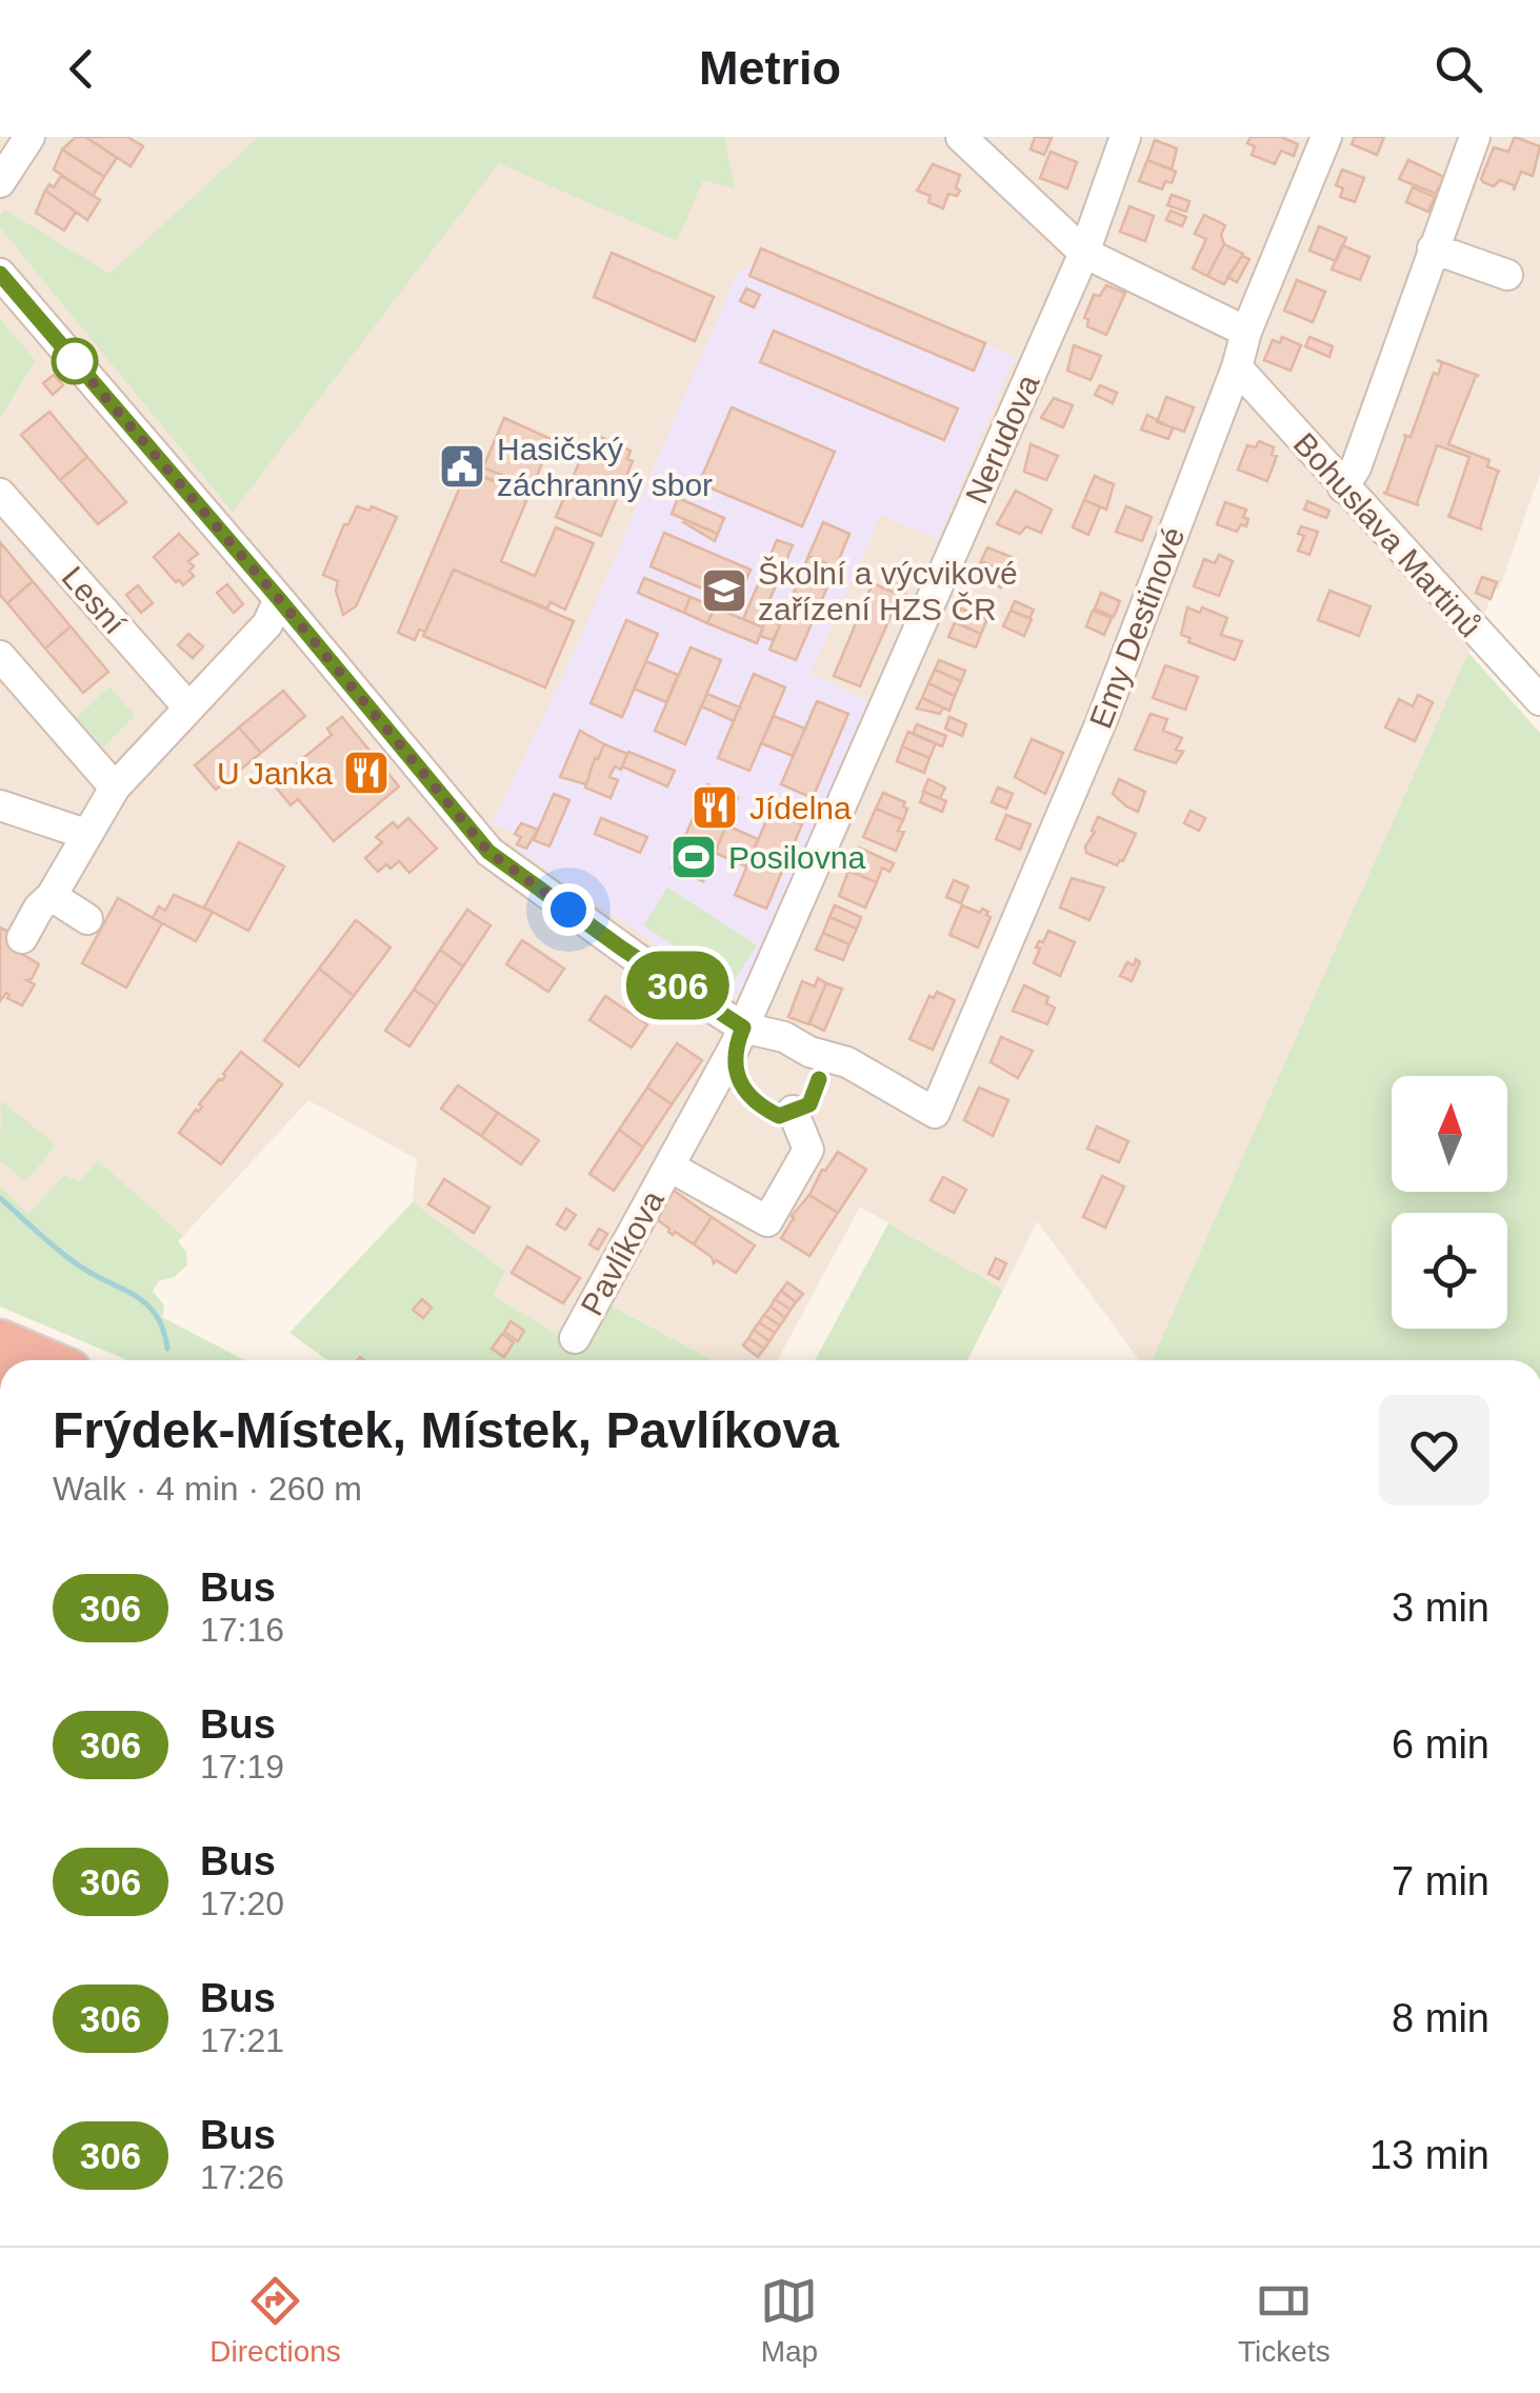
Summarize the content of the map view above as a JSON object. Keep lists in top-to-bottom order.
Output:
{
  "streets": {
    "street": [
      "Nerudova",
      "Bohuslava Martinů",
      "Lesní",
      "Emy Destinové",
      "Pavlíkova"
    ]
  },
  "crossings": [
    ["Nerudova", "Emy Destinové"],
    ["Nerudova", "Pavlíkova"],
    ["Bohuslava Martinů", "Emy Destinové"],
    ["Emy Destinové", "Pavlíkova"]
  ],
  "places": {
    "public building": ["Hasičský záchranný sbor"],
    "school or university": ["Školní a výcvikové zařízení HZS ČR"],
    "restaurant": ["U Janka", "Jídelna"],
    "sports": ["Posilovna"]
  },
  "lines": ["bus line 306"],
  "north": "top",
  "page": {
    "header": "Metrio",
    "on_map": "306",
    "heading": ["Frýdek-Místek, Místek, Pavlíkova", "Walk · 4 min · 260 m"],
    "list": [
      {
        "mark": "306",
        "name": "Bus",
        "note": "17:16",
        "value": "3 min"
      },
      {
        "mark": "306",
        "name": "Bus",
        "note": "17:19",
        "value": "6 min"
      },
      {
        "mark": "306",
        "name": "Bus",
        "note": "17:20",
        "value": "7 min"
      },
      {
        "mark": "306",
        "name": "Bus",
        "note": "17:21",
        "value": "8 min"
      },
      {
        "mark": "306",
        "name": "Bus",
        "note": "17:26",
        "value": "13 min"
      }
    ],
    "tabs": ["Directions", "Map", "Tickets"]
  }
}
